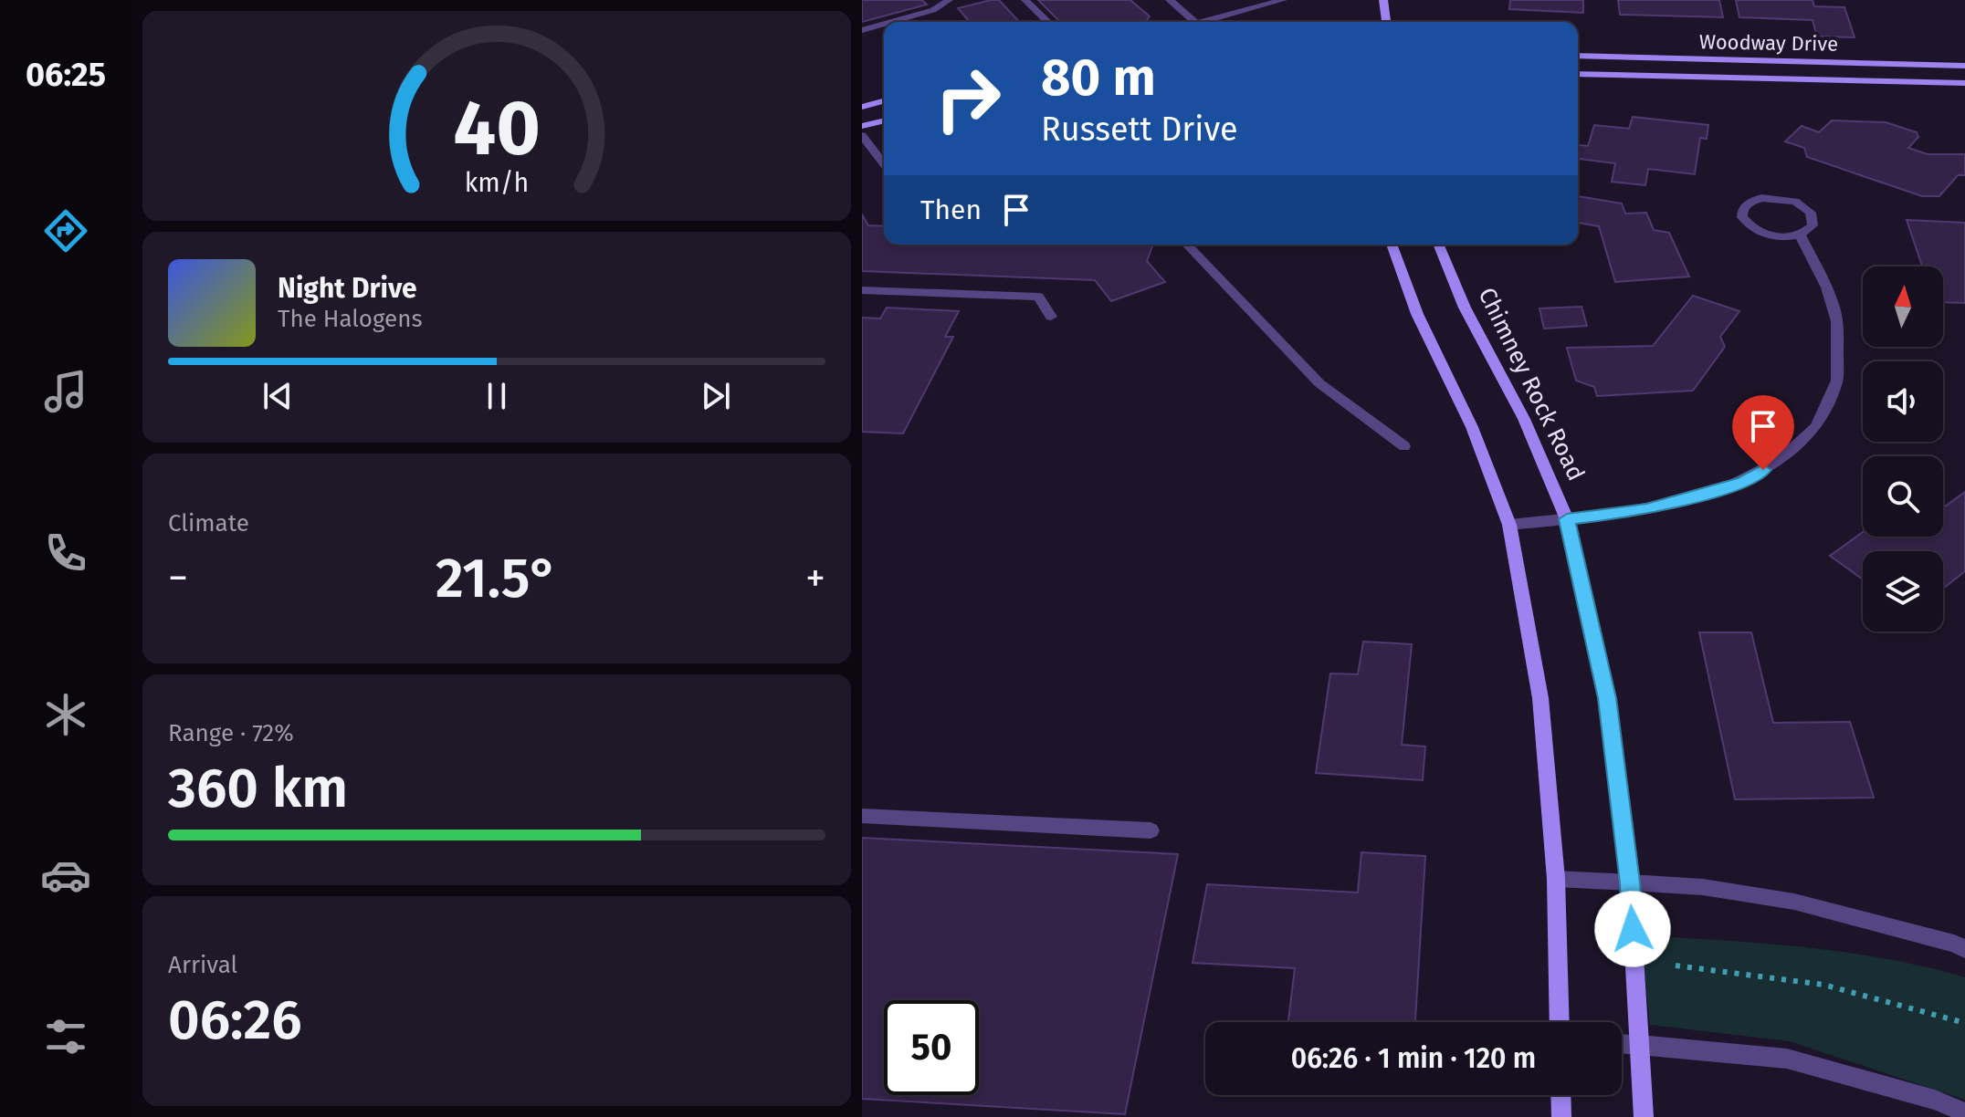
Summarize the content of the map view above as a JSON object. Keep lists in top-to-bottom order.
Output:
{
  "streets": {
    "main road": ["Woodway Drive", "Chimney Rock Road"]
  },
  "north": "top",
  "page": {
    "tabs": "06:25",
    "turn": ["80 m", "Russett Drive"],
    "then": "Then",
    "song": ["Night Drive", "The Halogens"],
    "tile": [
      "Climate",
      ["Range · 72%", "360 km"],
      ["Arrival", "06:26"]
    ],
    "heat": ["−", "21.5°", "+"],
    "limit": "50",
    "trip": "06:26 · 1 min · 120 m",
    "gauge": ["40", "km/h"]
  }
}
